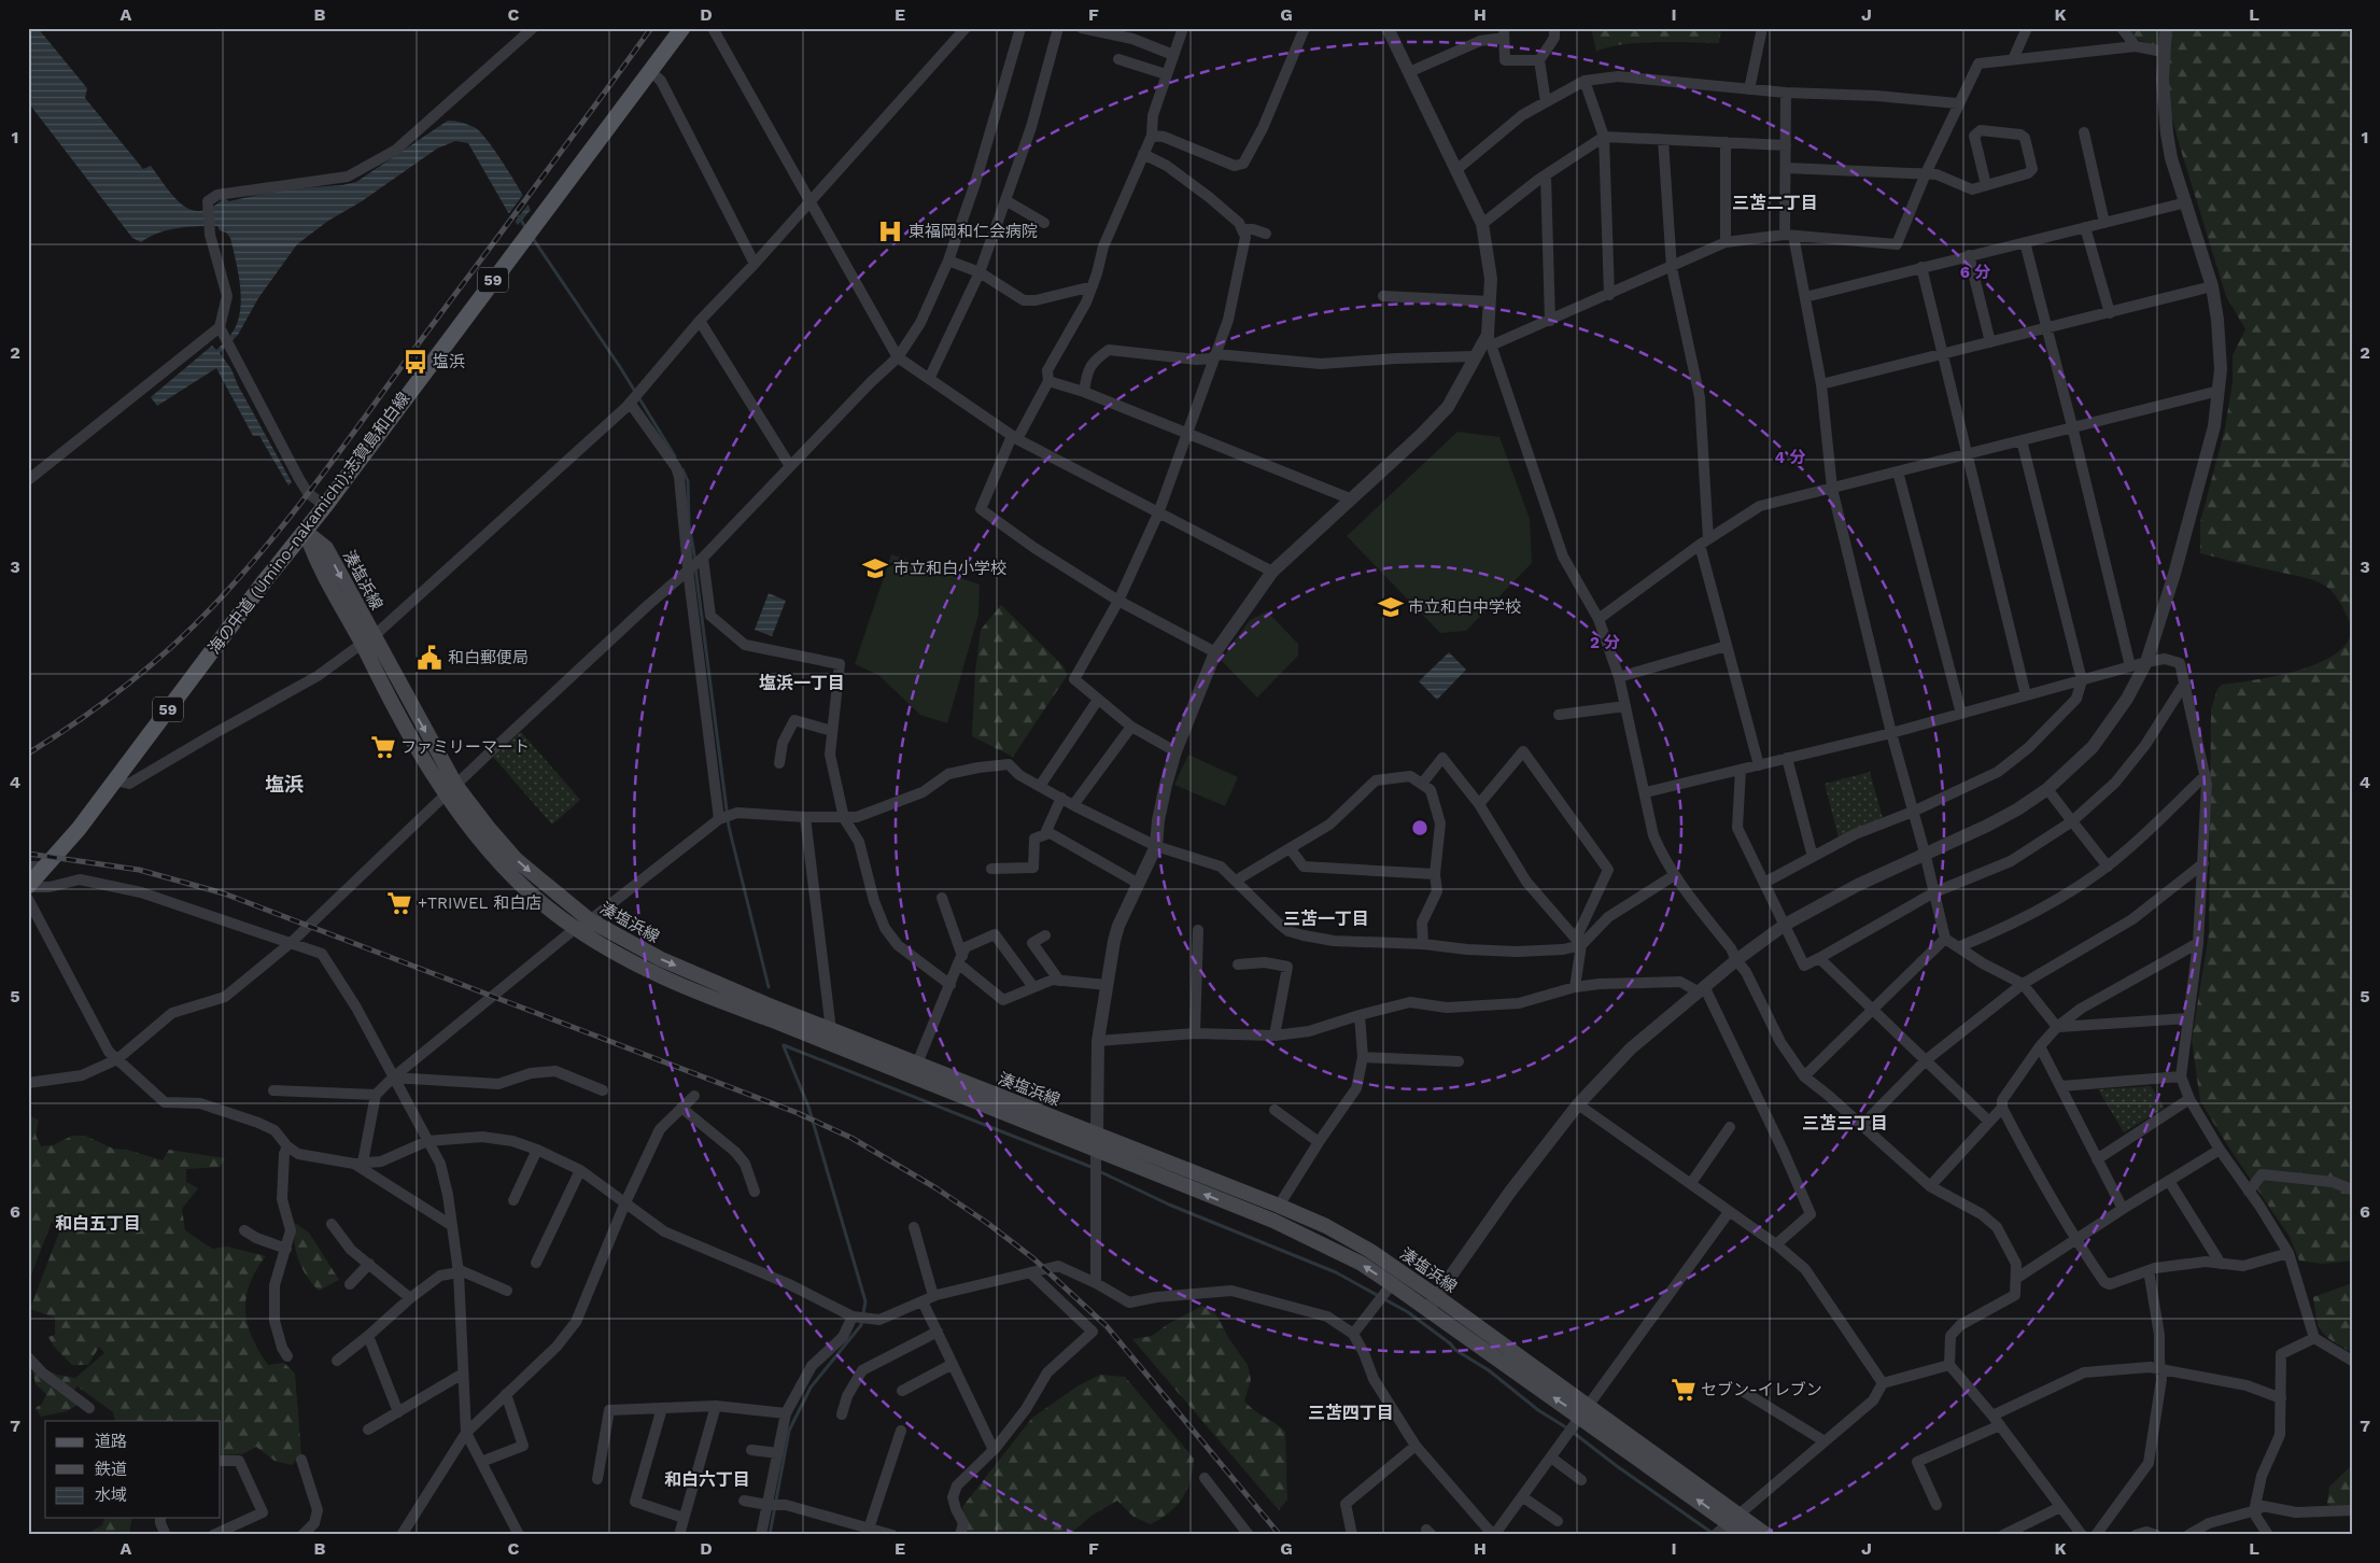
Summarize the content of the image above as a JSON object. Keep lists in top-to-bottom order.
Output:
{
  "streets": {
    "main road": ["59", "海の中道 (Umino-nakamichi);志賀島和白線", "湊塩浜線"]
  },
  "crossings": [
    ["海の中道 (Umino-nakamichi);志賀島和白線", "湊塩浜線"]
  ],
  "districts": [
    "三苫二丁目",
    "塩浜一丁目",
    "塩浜",
    "三苫一丁目",
    "三苫三丁目",
    "和白五丁目",
    "三苫四丁目",
    "和白六丁目"
  ],
  "places": {
    "hospital": ["東福岡和仁会病院"],
    "bus stop": ["塩浜"],
    "school or university": ["市立和白小学校", "市立和白中学校"],
    "public building": ["和白郵便局"],
    "supermarket": ["ファミリーマート", "+TRIWEL 和白店", "セブン-イレブン"]
  },
  "legend": ["道路", "鉄道", "水域"],
  "grid": {
    "columns": [
      "A",
      "B",
      "C",
      "D",
      "E",
      "F",
      "G",
      "H",
      "I",
      "J",
      "K",
      "L"
    ],
    "rows": [
      "1",
      "2",
      "3",
      "4",
      "5",
      "6",
      "7"
    ]
  },
  "rings": ["6 分", "4 分", "2 分"]
}
